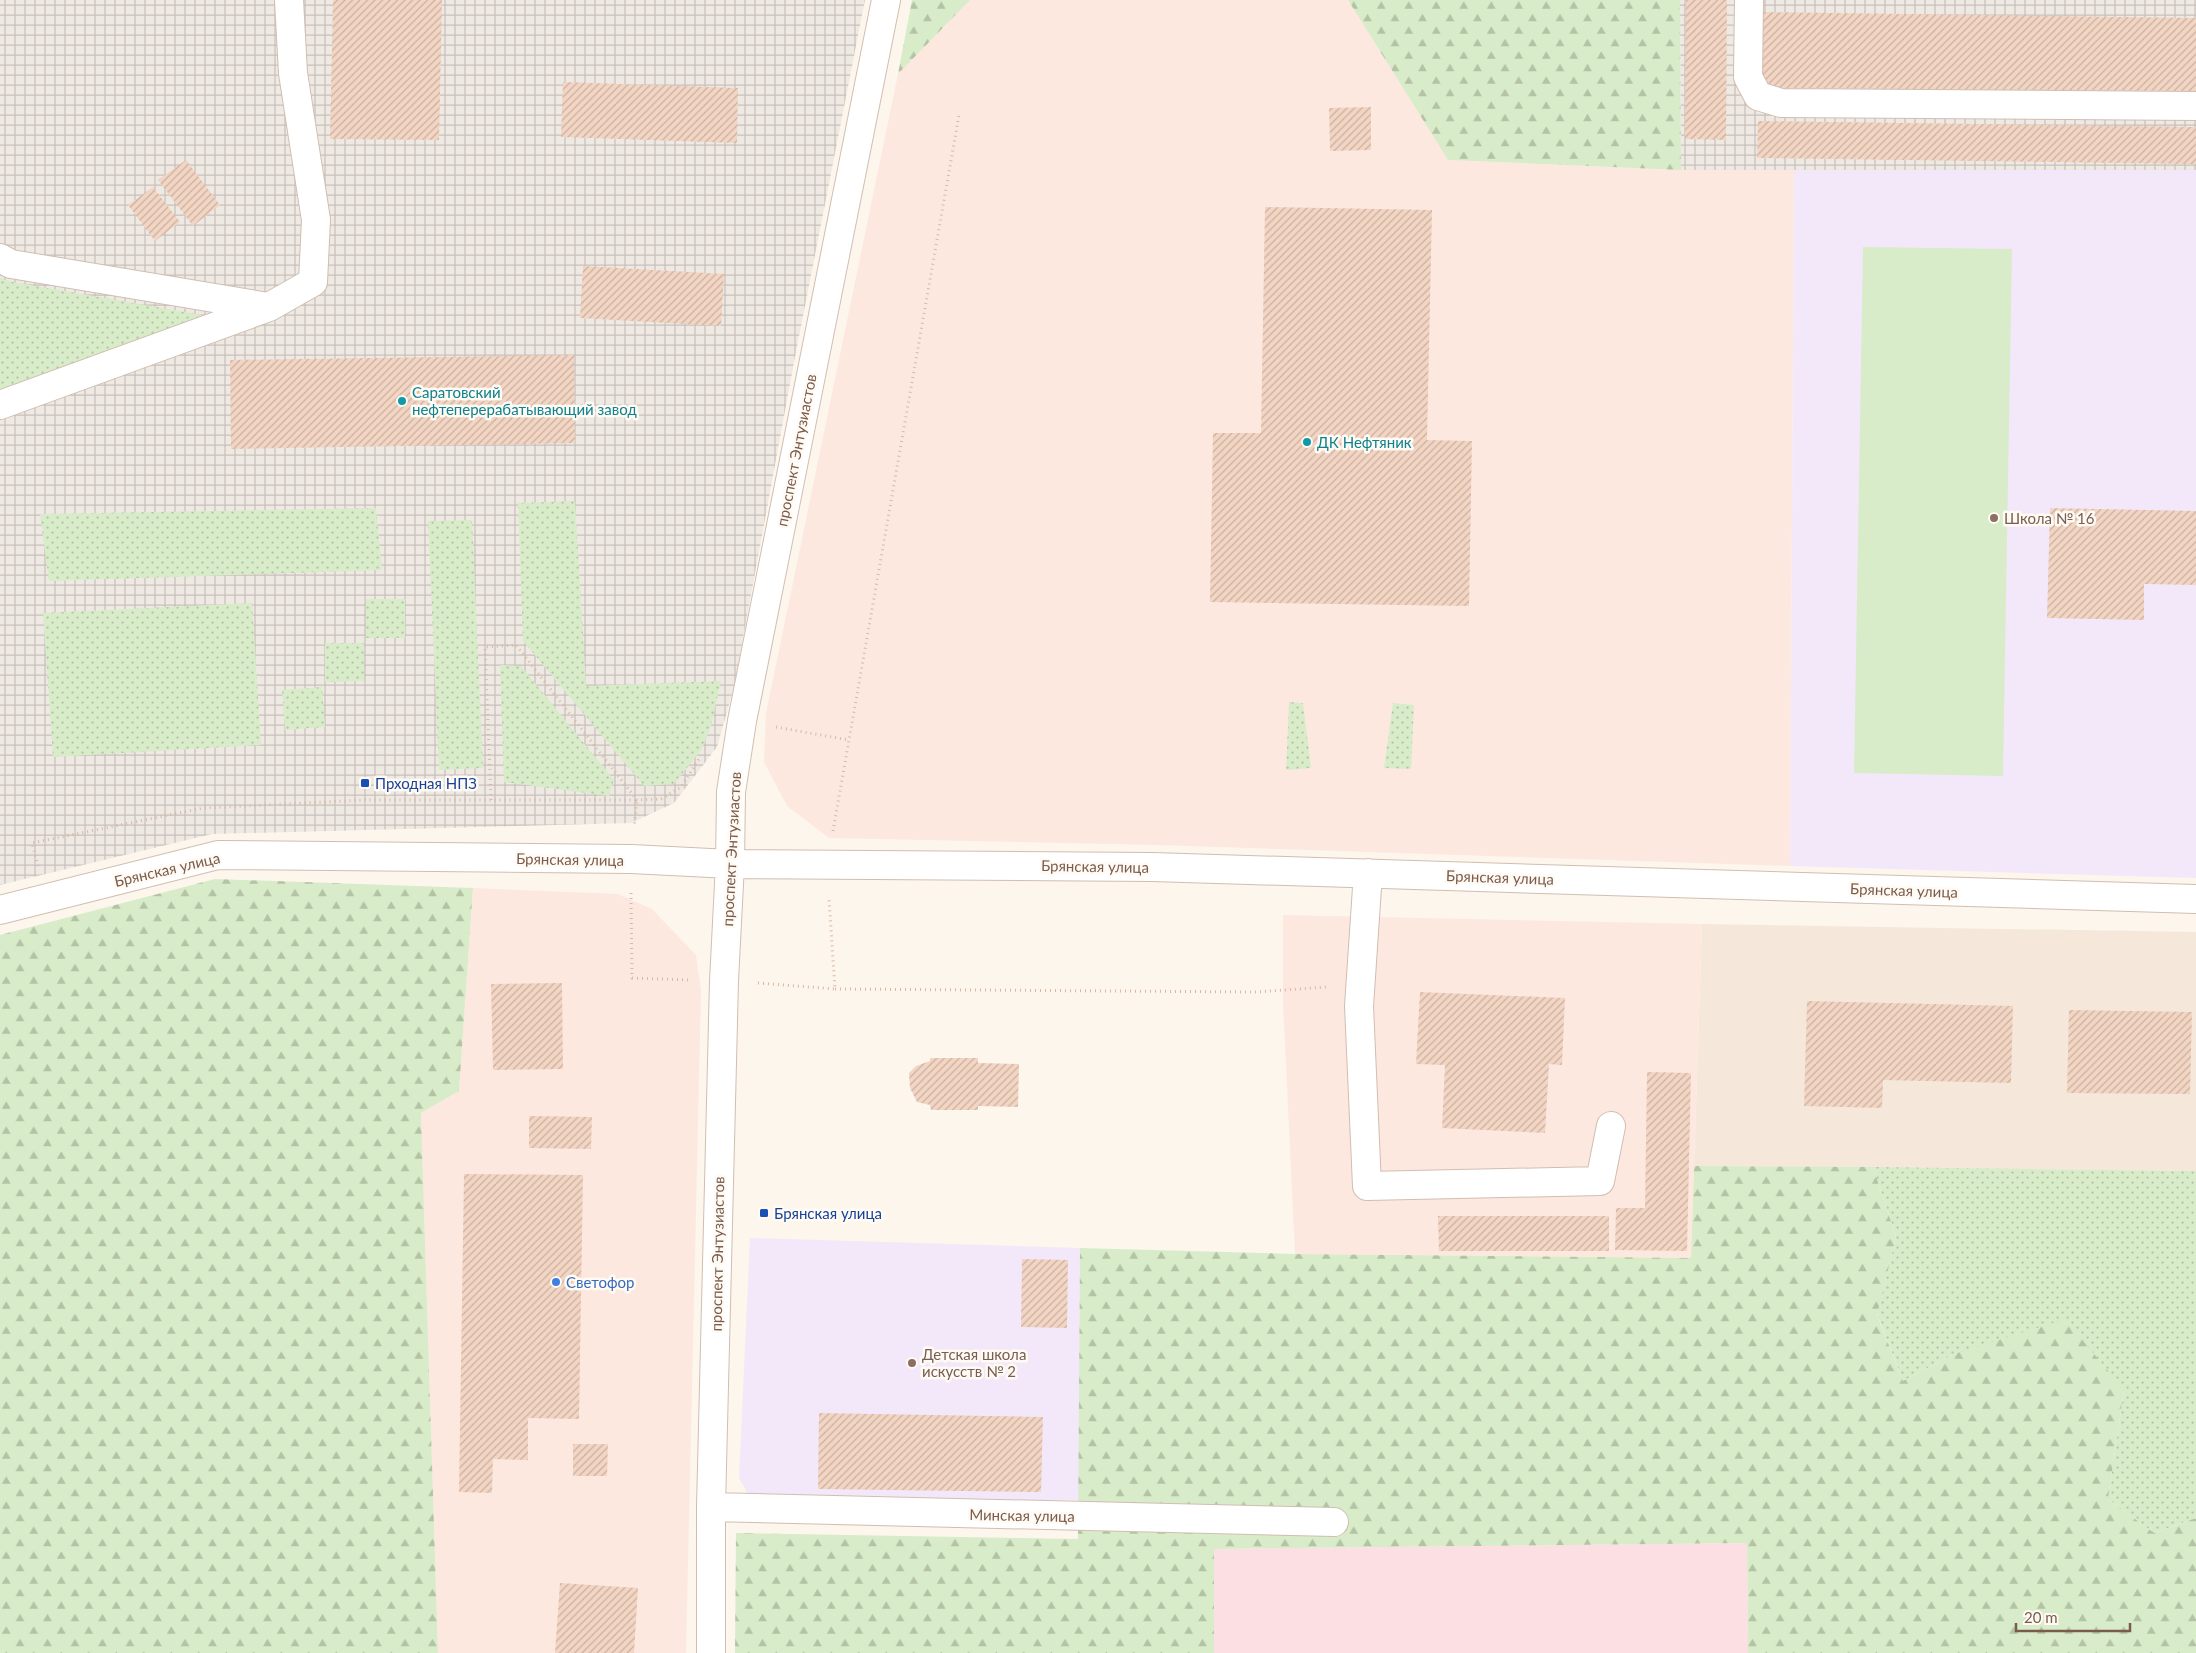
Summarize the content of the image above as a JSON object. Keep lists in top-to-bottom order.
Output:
{
  "streets": {
    "street": ["проспект Энтузиастов", "Брянская улица", "Минская улица"]
  },
  "crossings": [
    ["проспект Энтузиастов", "Брянская улица"],
    ["проспект Энтузиастов", "Минская улица"]
  ],
  "places": {
    "other": [
      "Саратовский нефтеперерабатывающий завод",
      "ДК Нефтяник",
      "Школа № 16",
      "Светофор",
      "Детская школа искусств № 2"
    ],
    "transit": ["Прходная НПЗ", "Брянская улица"]
  },
  "scale_bar": "20 m"
}
